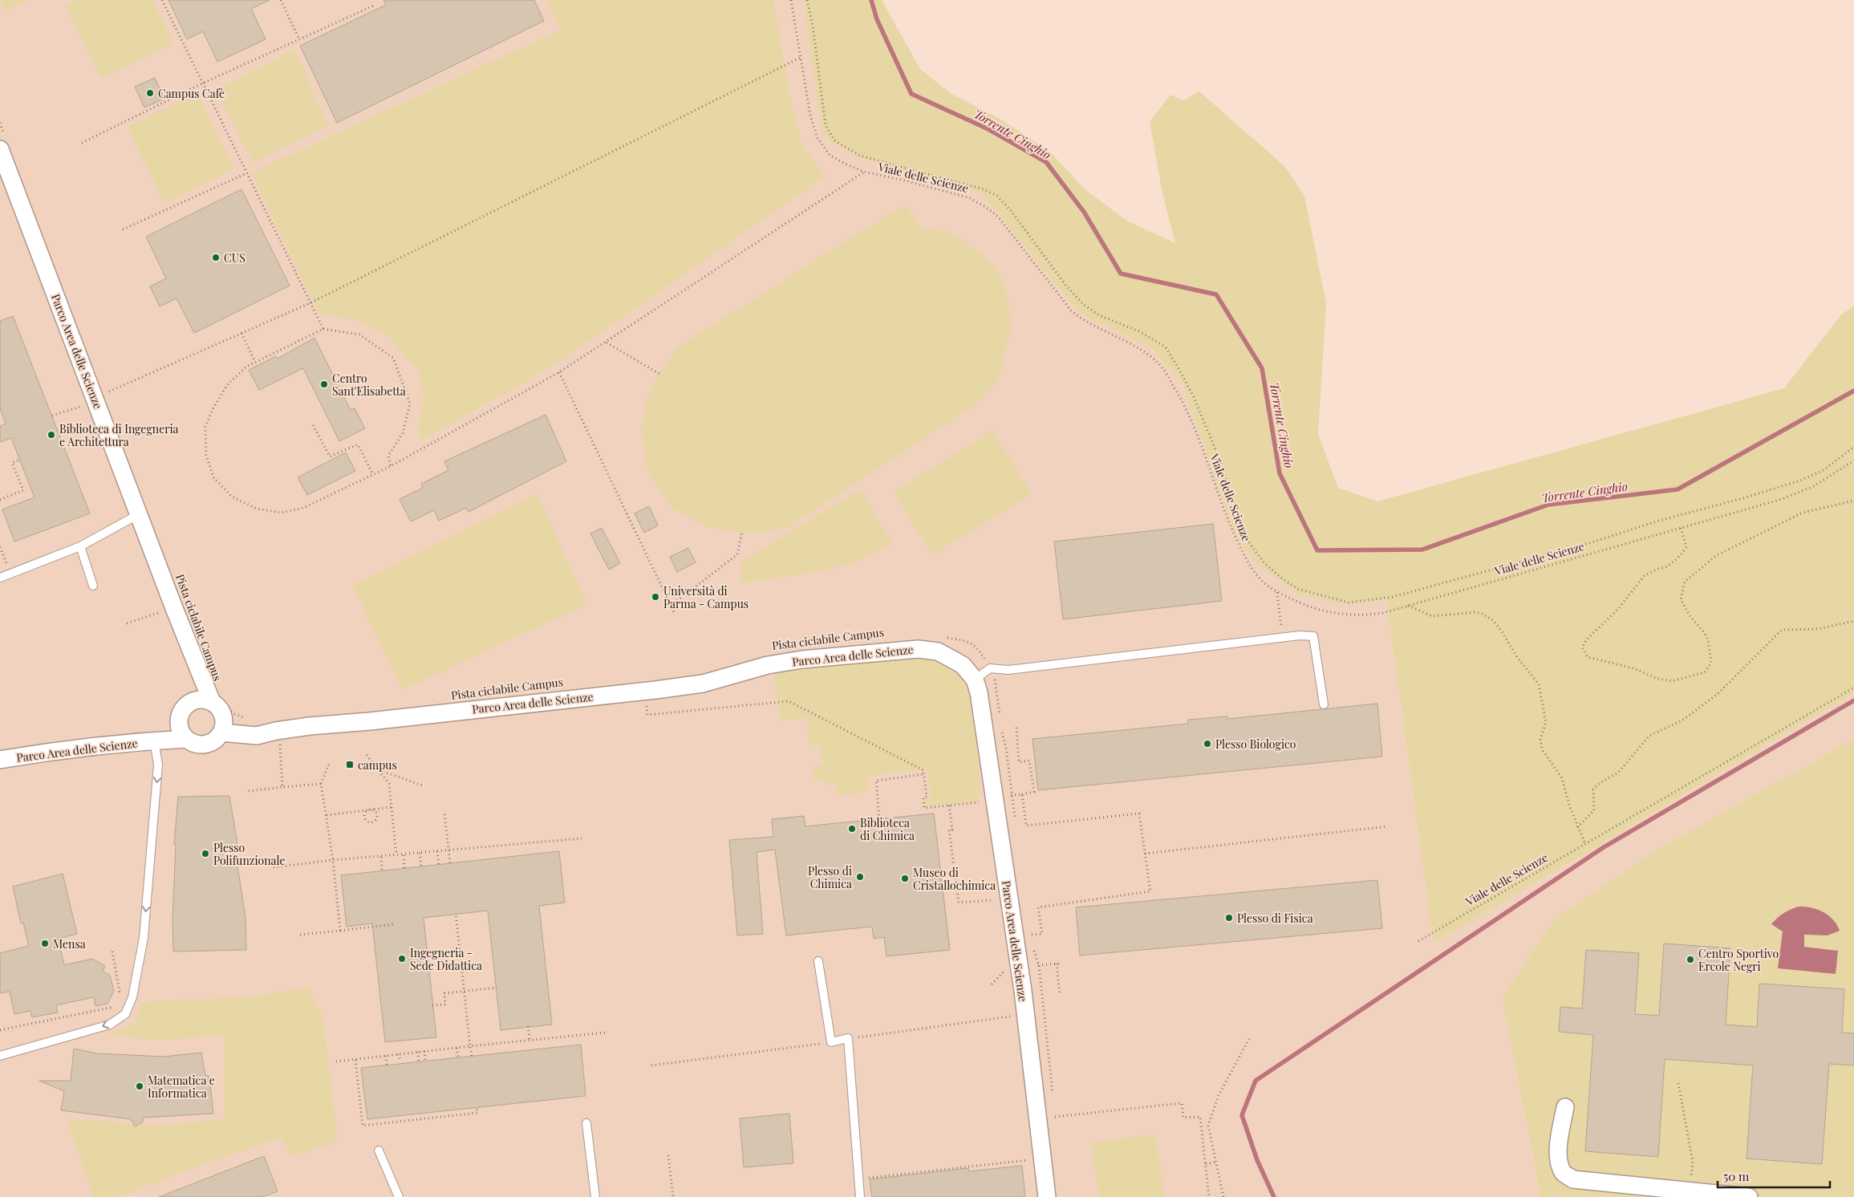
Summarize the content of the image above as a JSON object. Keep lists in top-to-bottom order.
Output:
{
  "streets": {
    "street": ["Parco Area delle Scienze"],
    "path": ["Viale delle Scienze"]
  },
  "water": ["Torrente Cinghio"],
  "places": {
    "other": [
      "Campus Cafè",
      "CUS",
      "Centro Sant'Elisabetta",
      "Biblioteca di Ingegneria e Architettura",
      "Università di Parma - Campus",
      "Plesso Biologico",
      "Biblioteca di Chimica",
      "Plesso Polifunzionale",
      "Plesso di Chimica",
      "Museo di Cristallochimica",
      "Plesso di Fisica",
      "Mensa",
      "Ingegneria - Sede Didattica",
      "Centro Sportivo Ercole Negri",
      "Matematica e Informatica"
    ],
    "transit": ["campus"]
  },
  "scale_bar": "50 m"
}
